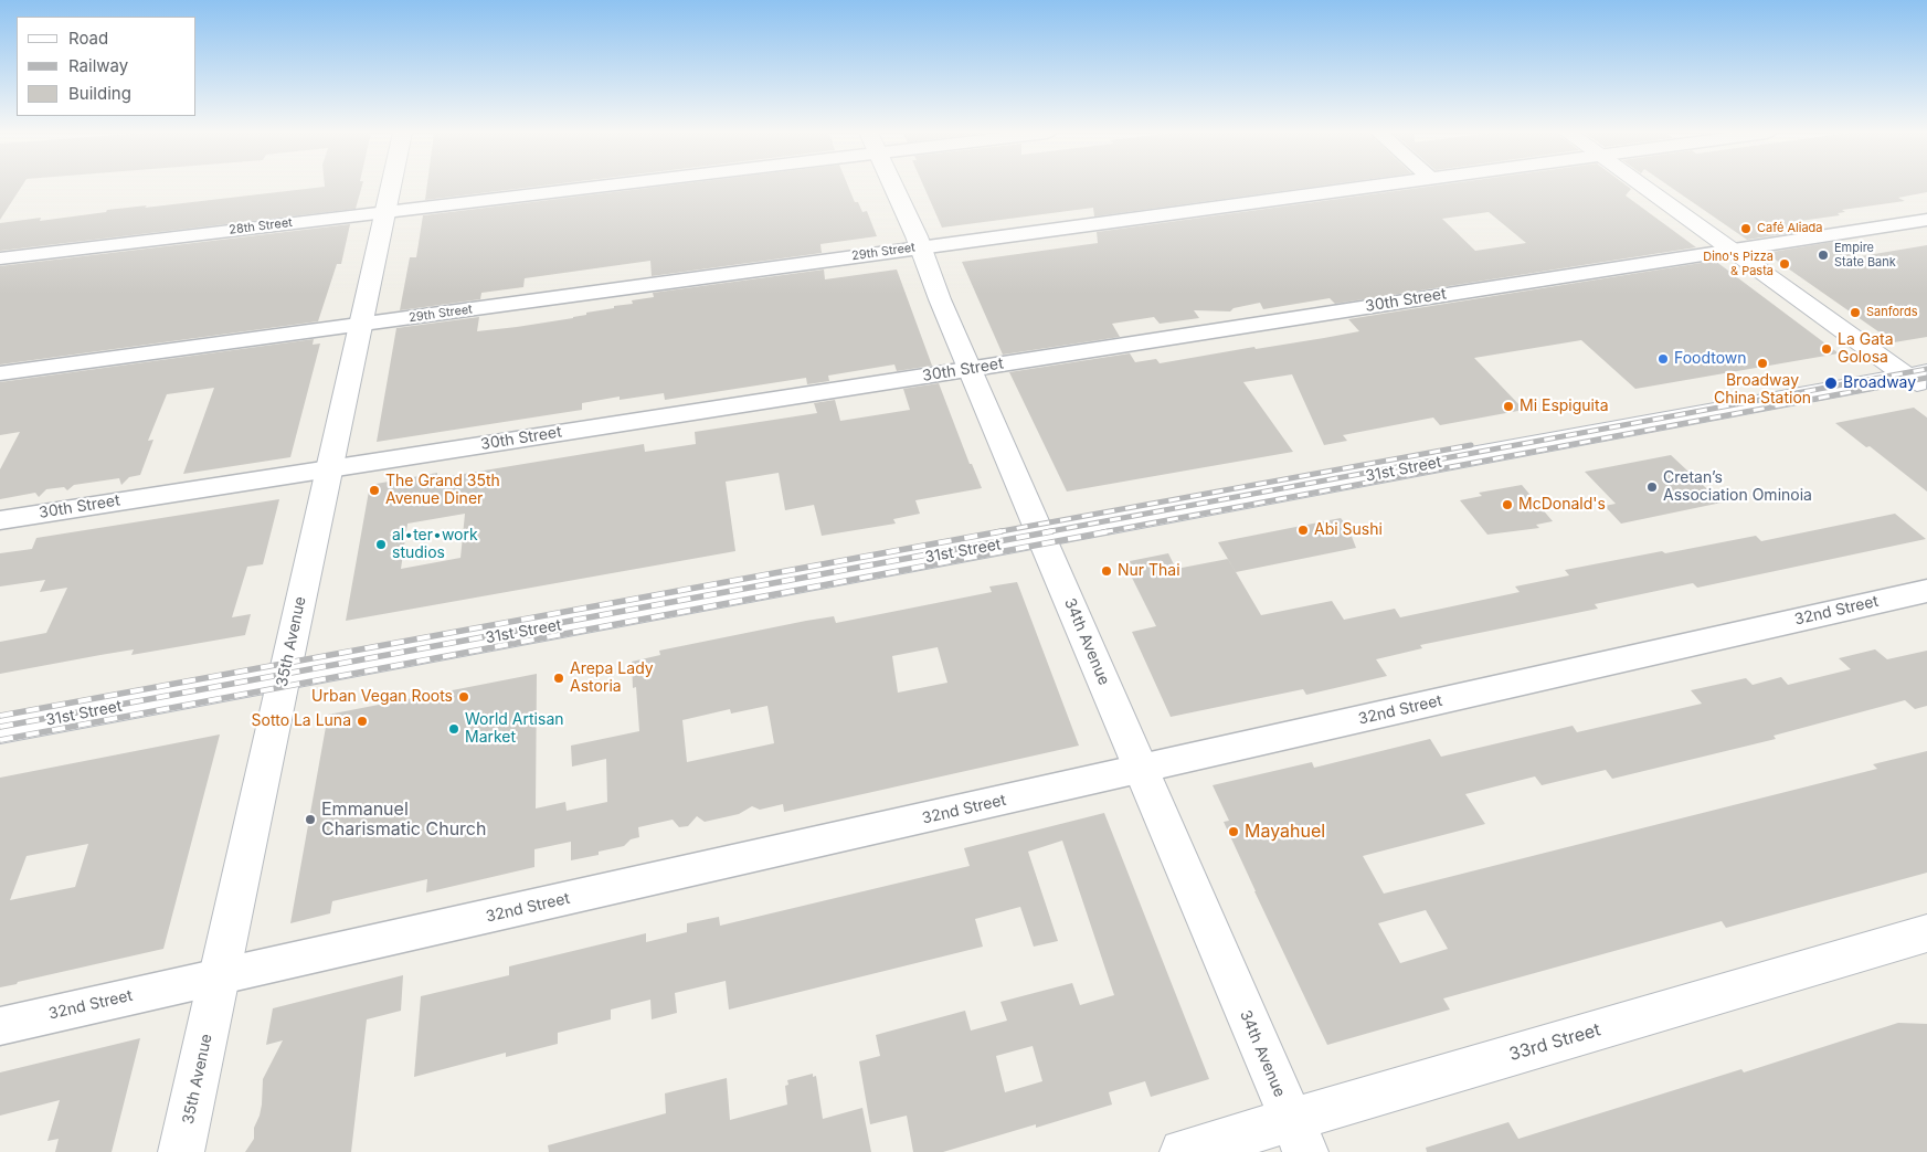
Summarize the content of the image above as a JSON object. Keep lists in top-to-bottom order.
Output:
{
  "streets": {
    "main road": [
      "31st Street",
      "35th Avenue",
      "34th Avenue",
      "33rd Street"
    ],
    "street": [
      "28th Street",
      "29th Street",
      "30th Street",
      "32nd Street"
    ]
  },
  "crossings": [
    ["28th Street", "35th Avenue"],
    ["29th Street", "35th Avenue"],
    ["29th Street", "34th Avenue"],
    ["30th Street", "35th Avenue"],
    ["30th Street", "34th Avenue"],
    ["31st Street", "35th Avenue"],
    ["31st Street", "34th Avenue"],
    ["32nd Street", "35th Avenue"],
    ["32nd Street", "34th Avenue"],
    ["34th Avenue", "33rd Street"]
  ],
  "places": [
    "Café Aliada",
    "Empire State Bank",
    "Dino's Pizza & Pasta",
    "Sanfords",
    "La Gata Golosa",
    "Foodtown",
    "Broadway China Station",
    "Broadway",
    "Mi Espiguita",
    "Cretan’s Association Ominoia",
    "The Grand 35th Avenue Diner",
    "McDonald's",
    "Abi Sushi",
    "al•ter•work studios",
    "Nur Thai",
    "Arepa Lady Astoria",
    "Urban Vegan Roots",
    "Sotto La Luna",
    "World Artisan Market",
    "Emmanuel Charismatic Church",
    "Mayahuel"
  ],
  "legend": ["Road", "Railway", "Building"]
}
